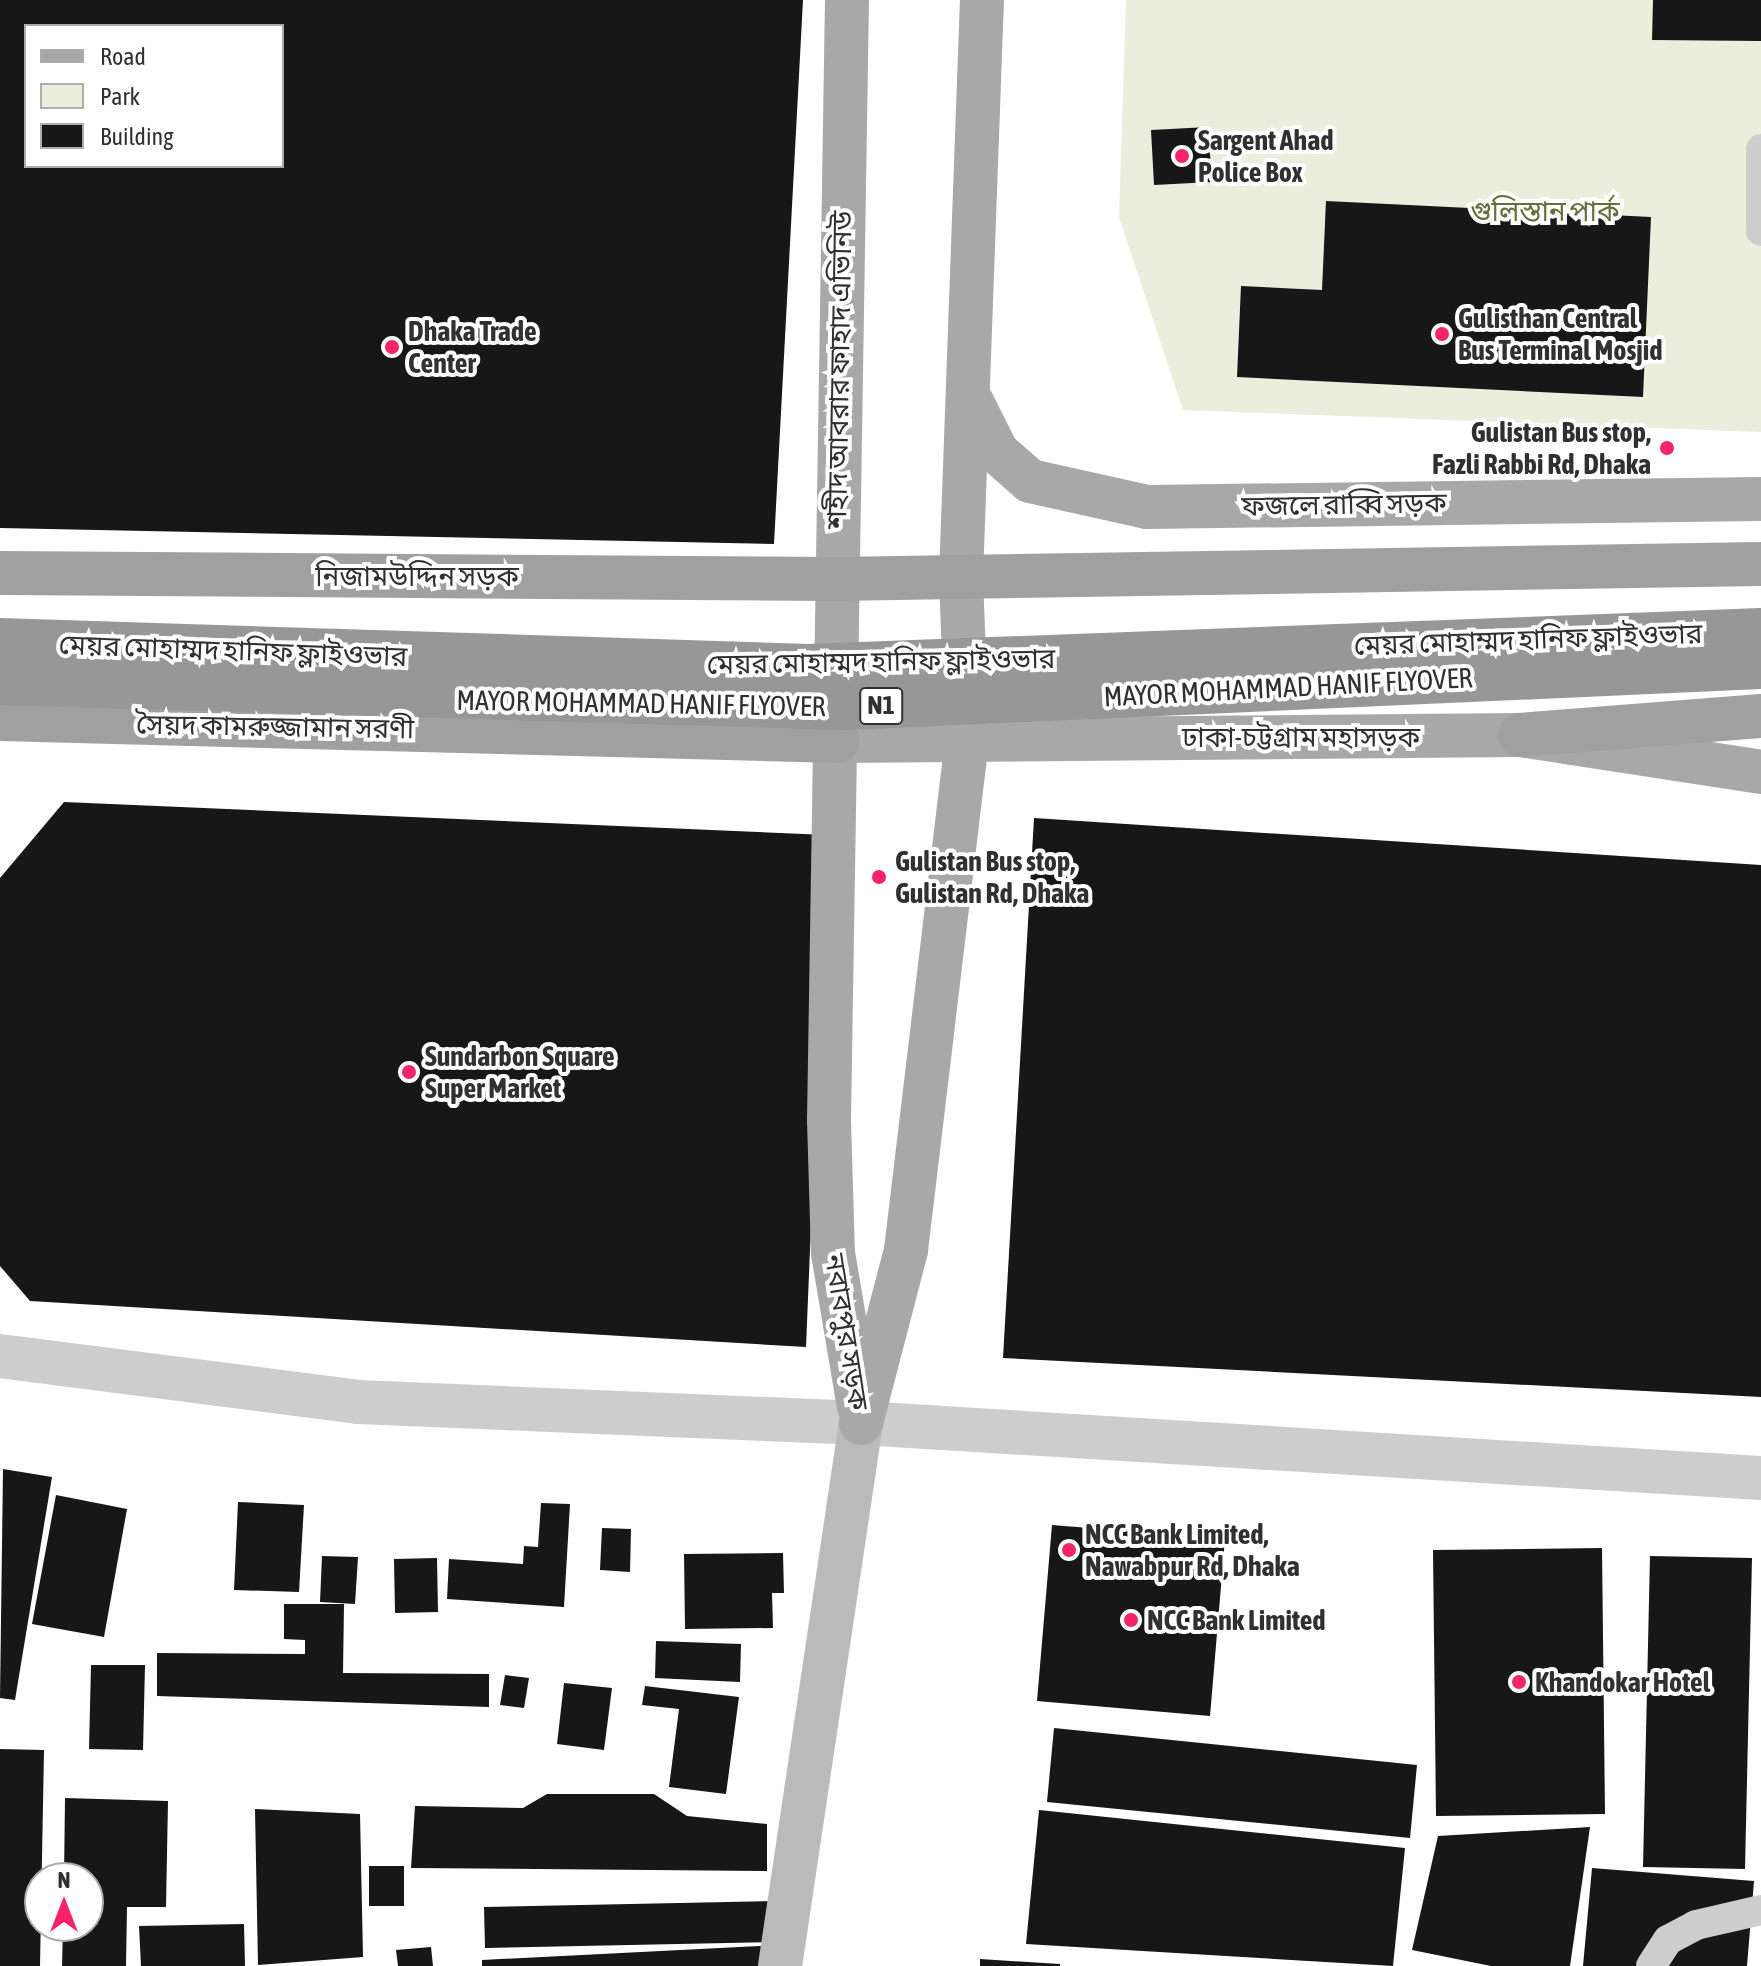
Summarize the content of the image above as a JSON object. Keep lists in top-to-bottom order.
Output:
{
  "streets": {
    "highway": [
      "নিজামউদ্দিন সড়ক",
      "মেয়র মোহাম্মদ হানিফ ফ্লাইওভার",
      "MAYOR MOHAMMAD HANIF FLYOVER",
      "N1",
      "সৈয়দ কামরুজ্জামান সরণী"
    ],
    "main road": [
      "শহীদ আবরার ফাহাদ এভিনিউ",
      "ফজলে রাব্বি সড়ক",
      "ঢাকা-চট্টগ্রাম মহাসড়ক",
      "নবাবপুর সড়ক"
    ]
  },
  "crossings": [
    ["শহীদ আবরার ফাহাদ এভিনিউ", "নিজামউদ্দিন সড়ক"],
    ["শহীদ আবরার ফাহাদ এভিনিউ", "সৈয়দ কামরুজ্জামান সরণী"],
    ["শহীদ আবরার ফাহাদ এভিনিউ", "ঢাকা-চট্টগ্রাম মহাসড়ক"],
    ["শহীদ আবরার ফাহাদ এভিনিউ", "নবাবপুর সড়ক"],
    ["সৈয়দ কামরুজ্জামান সরণী", "ঢাকা-চট্টগ্রাম মহাসড়ক"],
    ["সৈয়দ কামরুজ্জামান সরণী", "নবাবপুর সড়ক"],
    ["ঢাকা-চট্টগ্রাম মহাসড়ক", "নবাবপুর সড়ক"]
  ],
  "parks": ["গুলিস্তান পার্ক"],
  "places": [
    "Sargent Ahad Police Box",
    "Gulisthan Central Bus Terminal Mosjid",
    "Dhaka Trade Center",
    "Gulistan Bus stop, Fazli Rabbi Rd, Dhaka",
    "Gulistan Bus stop, Gulistan Rd, Dhaka",
    "Sundarbon Square Super Market",
    "NCC Bank Limited, Nawabpur Rd, Dhaka",
    "NCC Bank Limited",
    "Khandokar Hotel"
  ],
  "legend": ["Road", "Park", "Building"],
  "north": "top"
}
